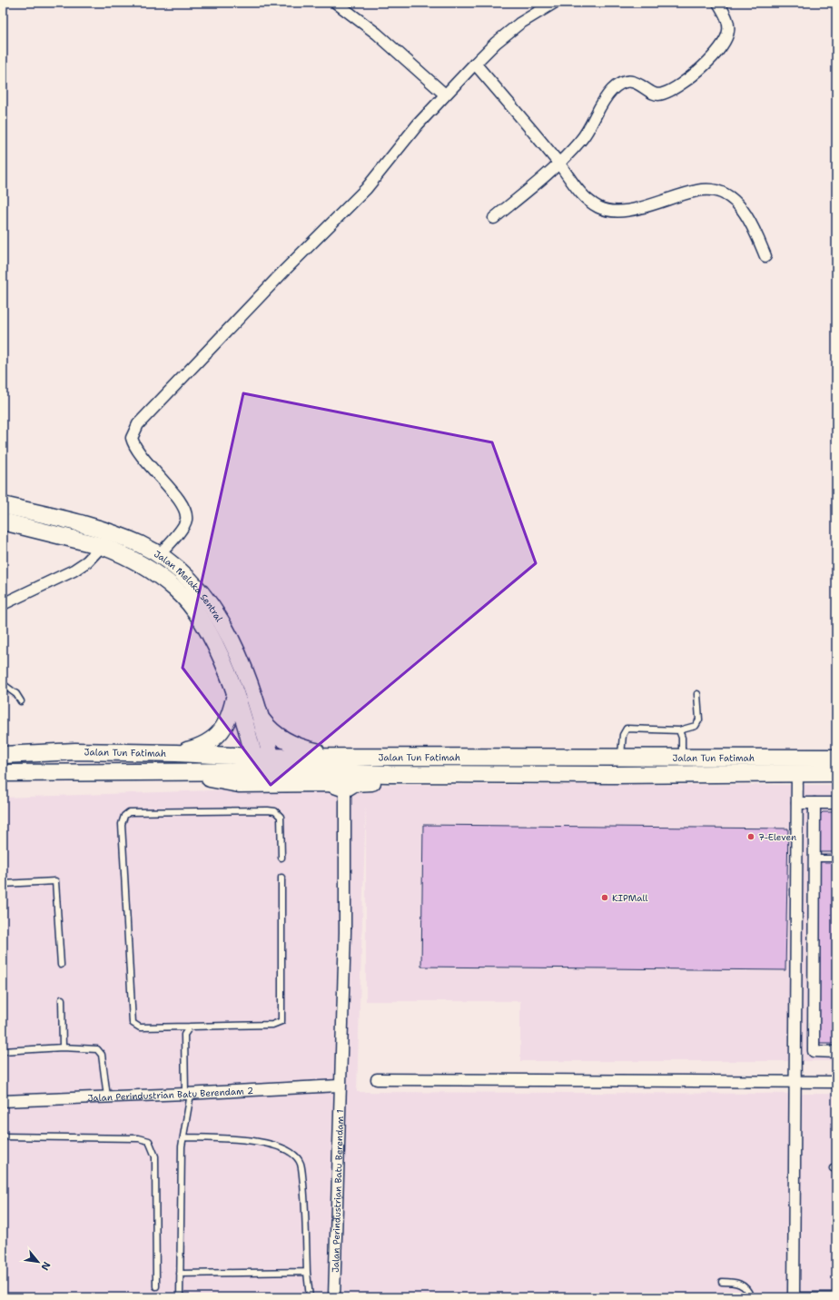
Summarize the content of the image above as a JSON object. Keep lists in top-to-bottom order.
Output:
{
  "streets": {
    "main road": ["Jalan Melaka Sentral", "Jalan Tun Fatimah"],
    "street": ["Jalan Perindustrian Batu Berendam 2", "Jalan Perindustrian Batu Berendam 1"]
  },
  "crossings": [
    ["Jalan Melaka Sentral", "Jalan Tun Fatimah"],
    ["Jalan Perindustrian Batu Berendam 2", "Jalan Perindustrian Batu Berendam 1"]
  ],
  "places": ["7-Eleven", "KIPMall"],
  "north": "bottom right"
}
